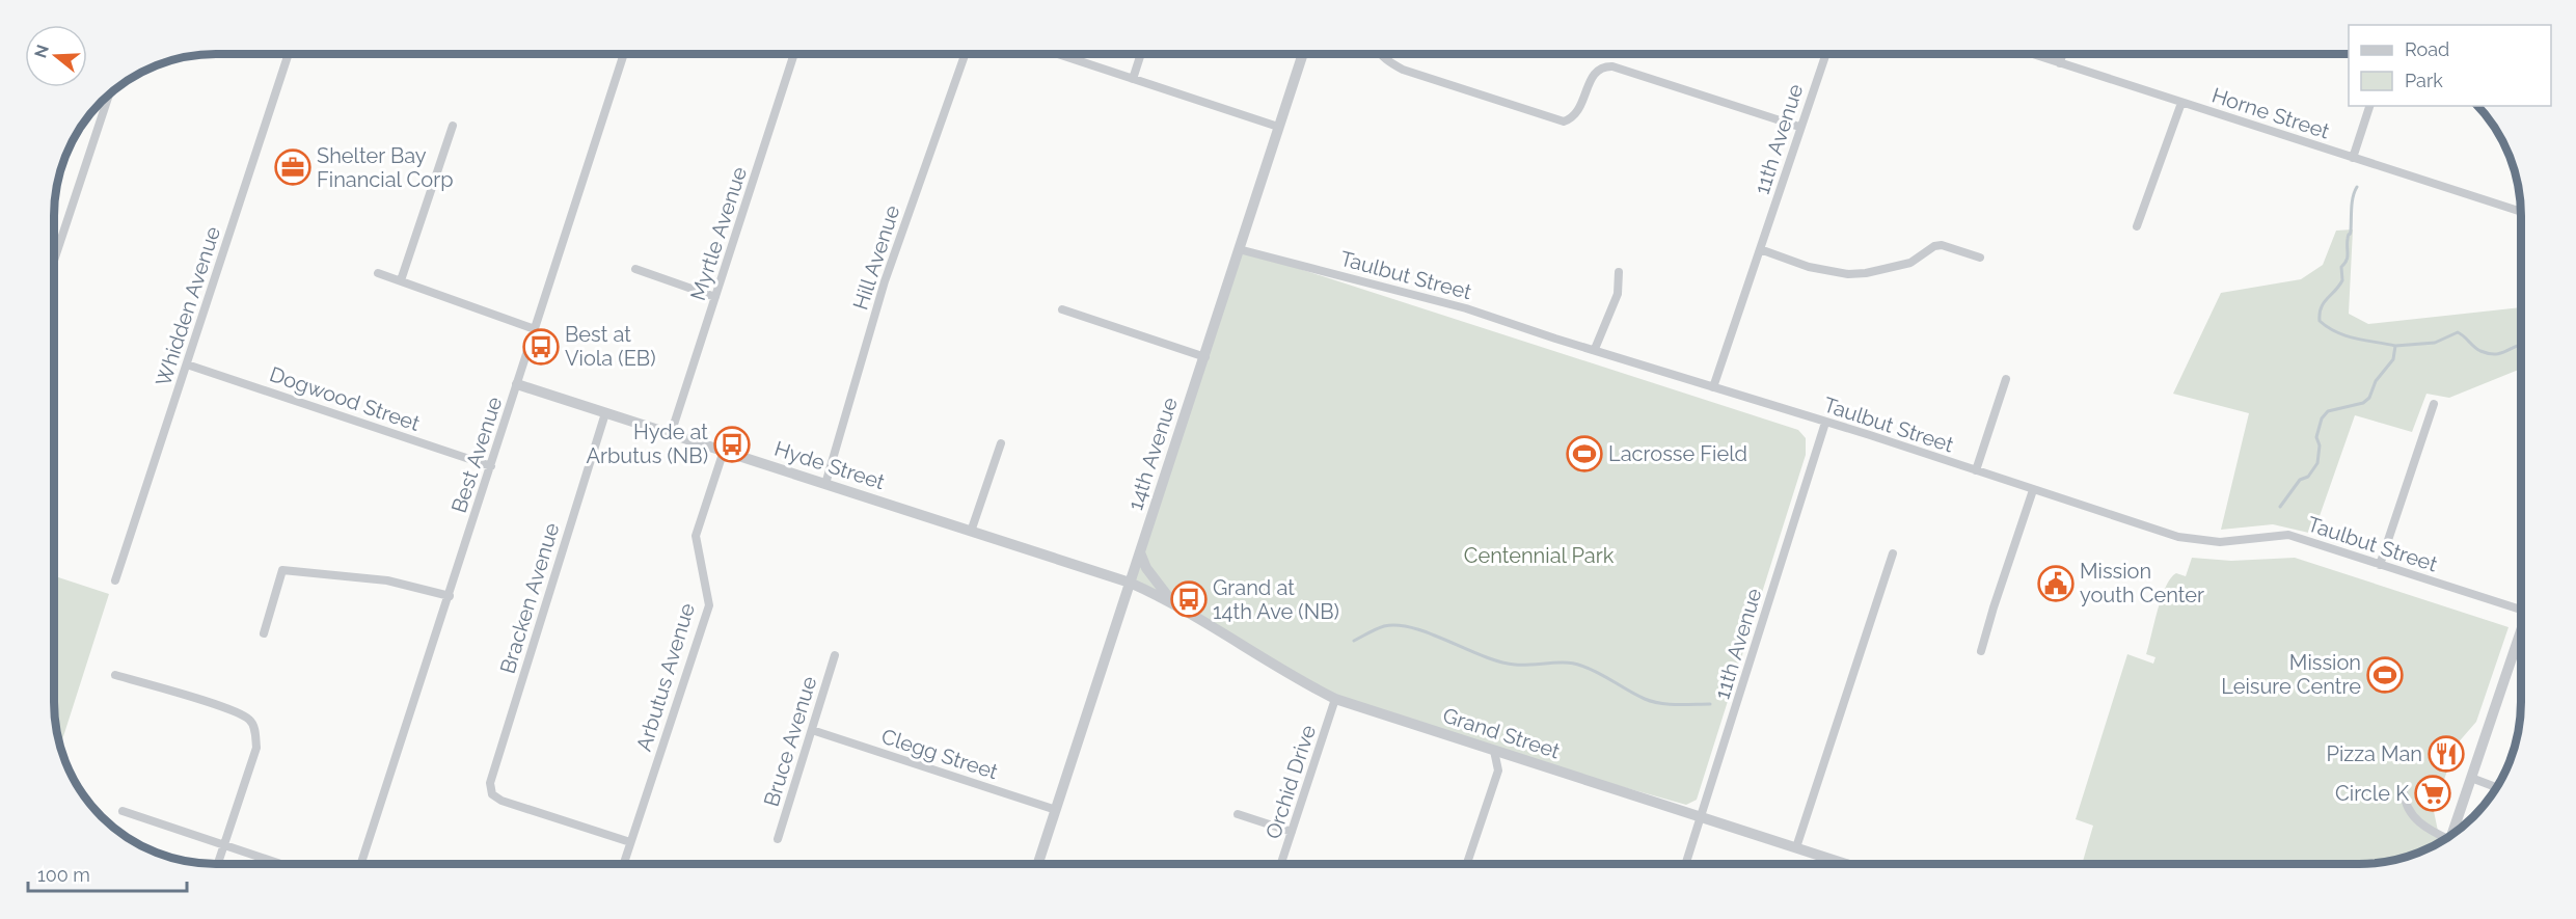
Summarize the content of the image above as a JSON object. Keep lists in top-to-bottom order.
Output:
{
  "streets": {
    "street": [
      "Horne Street",
      "11th Avenue",
      "Myrtle Avenue",
      "Hill Avenue",
      "Taulbut Street",
      "Whidden Avenue",
      "Dogwood Street",
      "14th Avenue",
      "Best Avenue",
      "Hyde Street",
      "Bracken Avenue",
      "Arbutus Avenue",
      "Grand Street",
      "Bruce Avenue",
      "Clegg Street",
      "Orchid Drive"
    ]
  },
  "crossings": [
    ["11th Avenue", "Taulbut Street"],
    ["11th Avenue", "Grand Street"],
    ["Myrtle Avenue", "Hyde Street"],
    ["Hill Avenue", "Hyde Street"],
    ["Taulbut Street", "14th Avenue"],
    ["Whidden Avenue", "Dogwood Street"],
    ["Dogwood Street", "Best Avenue"],
    ["14th Avenue", "Hyde Street"],
    ["14th Avenue", "Grand Street"],
    ["14th Avenue", "Clegg Street"],
    ["Best Avenue", "Hyde Street"],
    ["Hyde Street", "Bracken Avenue"],
    ["Hyde Street", "Arbutus Avenue"],
    ["Hyde Street", "Grand Street"],
    ["Bracken Avenue", "Arbutus Avenue"],
    ["Grand Street", "Orchid Drive"],
    ["Bruce Avenue", "Clegg Street"]
  ],
  "parks": ["Centennial Park"],
  "places": {
    "office": ["Shelter Bay Financial Corp"],
    "bus stop": ["Best at Viola (EB)", "Hyde at Arbutus (NB)", "Grand at 14th Ave (NB)"],
    "sports": ["Lacrosse Field", "Mission Leisure Centre"],
    "public building": ["Mission youth Center"],
    "restaurant": ["Pizza Man"],
    "supermarket": ["Circle K"]
  },
  "legend": ["Road", "Park"],
  "scale_bar": "100 m",
  "north": "left"
}
